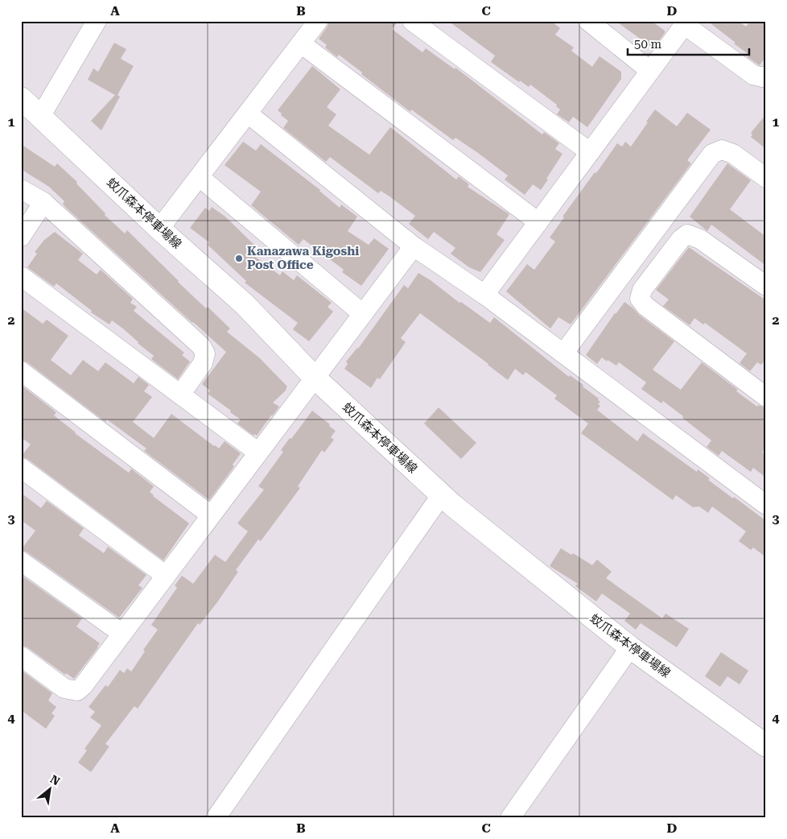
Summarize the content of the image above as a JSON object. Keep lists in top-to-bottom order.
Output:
{
  "streets": {
    "main road": ["蚊爪森本停車場線"]
  },
  "places": ["Kanazawa Kigoshi Post Office"],
  "scale_bar": "50 m",
  "north": "top right",
  "grid": {
    "columns": [
      "A",
      "B",
      "C",
      "D"
    ],
    "rows": [
      "1",
      "2",
      "3",
      "4"
    ]
  }
}
